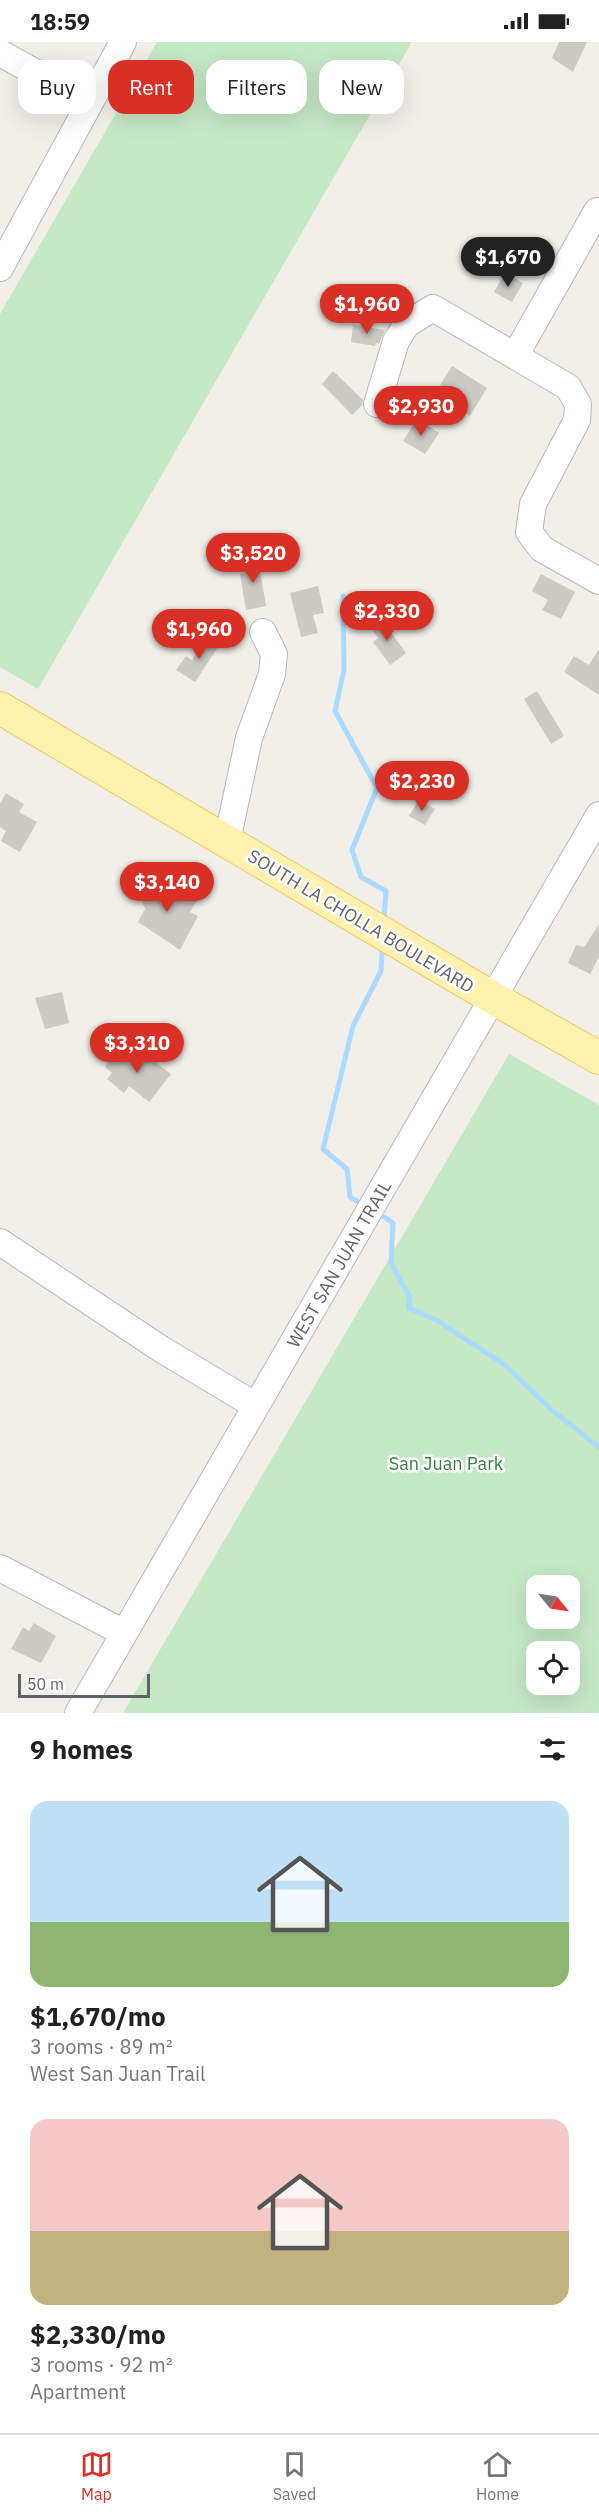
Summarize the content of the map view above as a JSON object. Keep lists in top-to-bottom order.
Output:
{
  "streets": {
    "main road": ["SOUTH LA CHOLLA BOULEVARD"],
    "street": ["WEST SAN JUAN TRAIL"]
  },
  "crossings": [
    ["SOUTH LA CHOLLA BOULEVARD", "WEST SAN JUAN TRAIL"]
  ],
  "parks": ["San Juan Park"],
  "scale_bar": "50 m",
  "north": "bottom right",
  "page": {
    "status": "18:59",
    "chip": [
      "Buy",
      "Rent",
      "Filters",
      "New"
    ],
    "price": [
      "$1,670",
      "$1,960",
      "$2,930",
      "$3,520",
      "$2,330",
      "$1,960",
      "$2,230",
      "$3,140",
      "$3,310"
    ],
    "scale": "50 m",
    "heading": "9 homes",
    "list": [
      {
        "name": "$1,670/mo",
        "note": "3 rooms · 89 m² · West San Juan Trail"
      },
      {
        "name": "$2,330/mo",
        "note": "3 rooms · 92 m² · Apartment"
      }
    ],
    "tabs": ["Map", "Saved", "Home"]
  }
}
